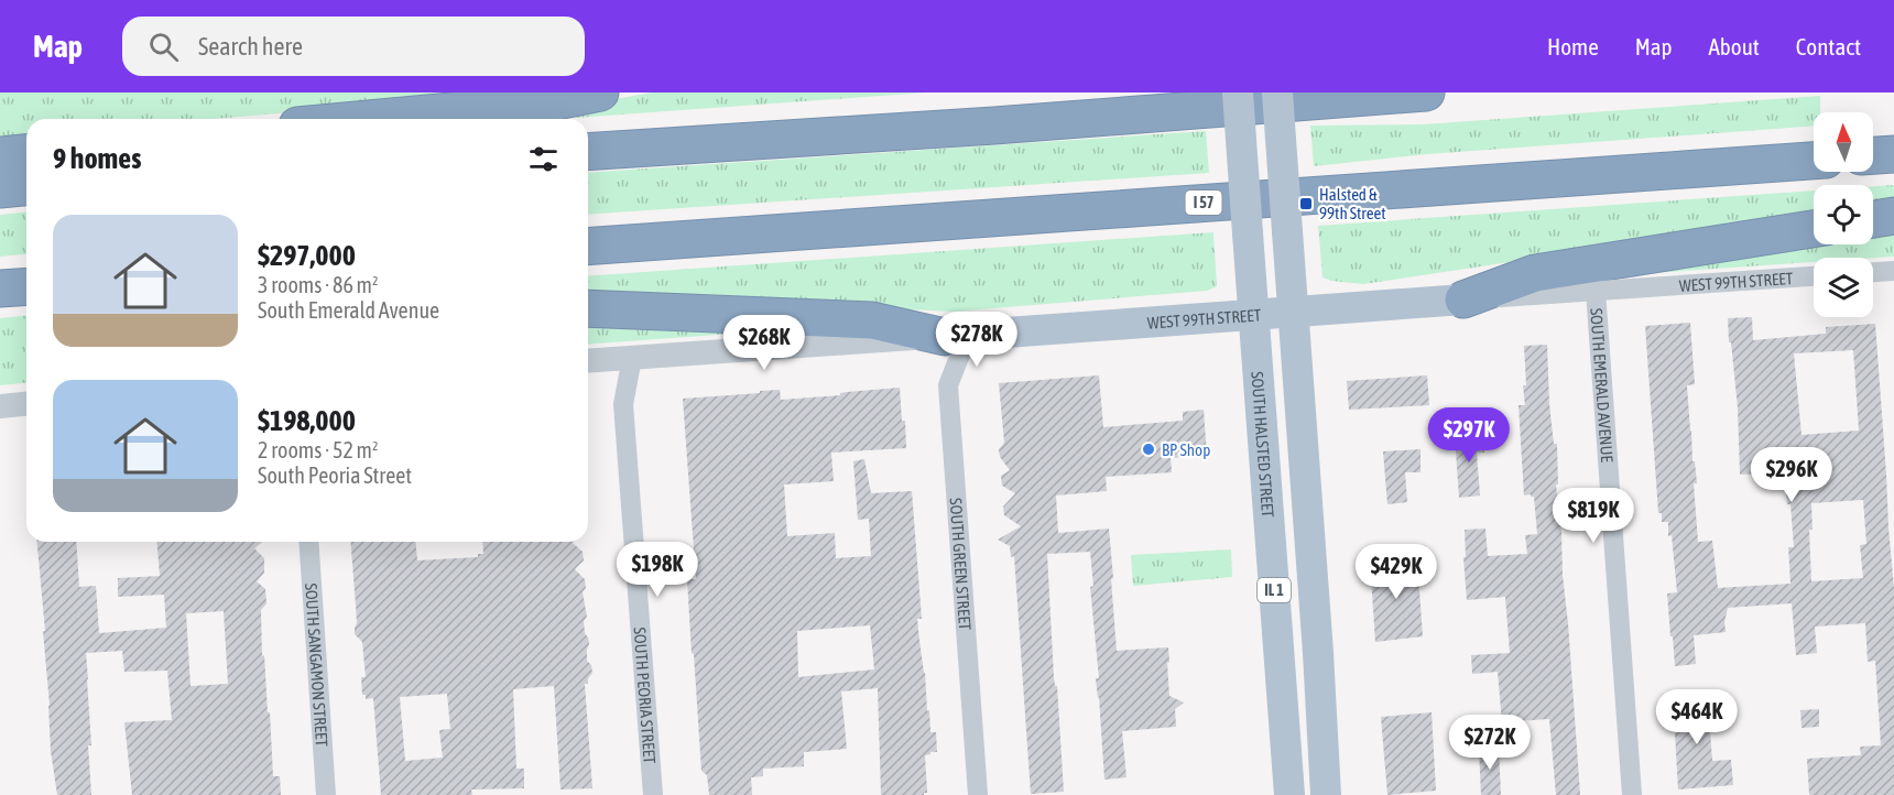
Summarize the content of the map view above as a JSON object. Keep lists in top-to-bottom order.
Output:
{
  "streets": {
    "highway": ["I 57"],
    "main road": ["WEST 99TH STREET", "SOUTH HALSTED STREET", "IL 1"],
    "street": [
      "SOUTH EMERALD AVENUE",
      "SOUTH GREEN STREET",
      "SOUTH SANGAMON STREET",
      "SOUTH PEORIA STREET"
    ]
  },
  "crossings": [
    ["WEST 99TH STREET", "SOUTH EMERALD AVENUE"],
    ["WEST 99TH STREET", "SOUTH HALSTED STREET"],
    ["WEST 99TH STREET", "SOUTH GREEN STREET"],
    ["WEST 99TH STREET", "IL 1"],
    ["WEST 99TH STREET", "SOUTH PEORIA STREET"]
  ],
  "places": {
    "transit": ["Halsted & 99th Street"],
    "other": ["BP Shop"]
  },
  "north": "top",
  "page": {
    "header": "Map",
    "search": "Search here",
    "nav": [
      "Home",
      "Map",
      "About",
      "Contact"
    ],
    "heading": "9 homes",
    "list": [
      {
        "name": "$297,000",
        "note": "3 rooms · 86 m² · South Emerald Avenue"
      },
      {
        "name": "$198,000",
        "note": "2 rooms · 52 m² · South Peoria Street"
      }
    ],
    "price": [
      "$278K",
      "$268K",
      "$297K",
      "$296K",
      "$819K",
      "$198K",
      "$429K",
      "$464K",
      "$272K"
    ]
  }
}
